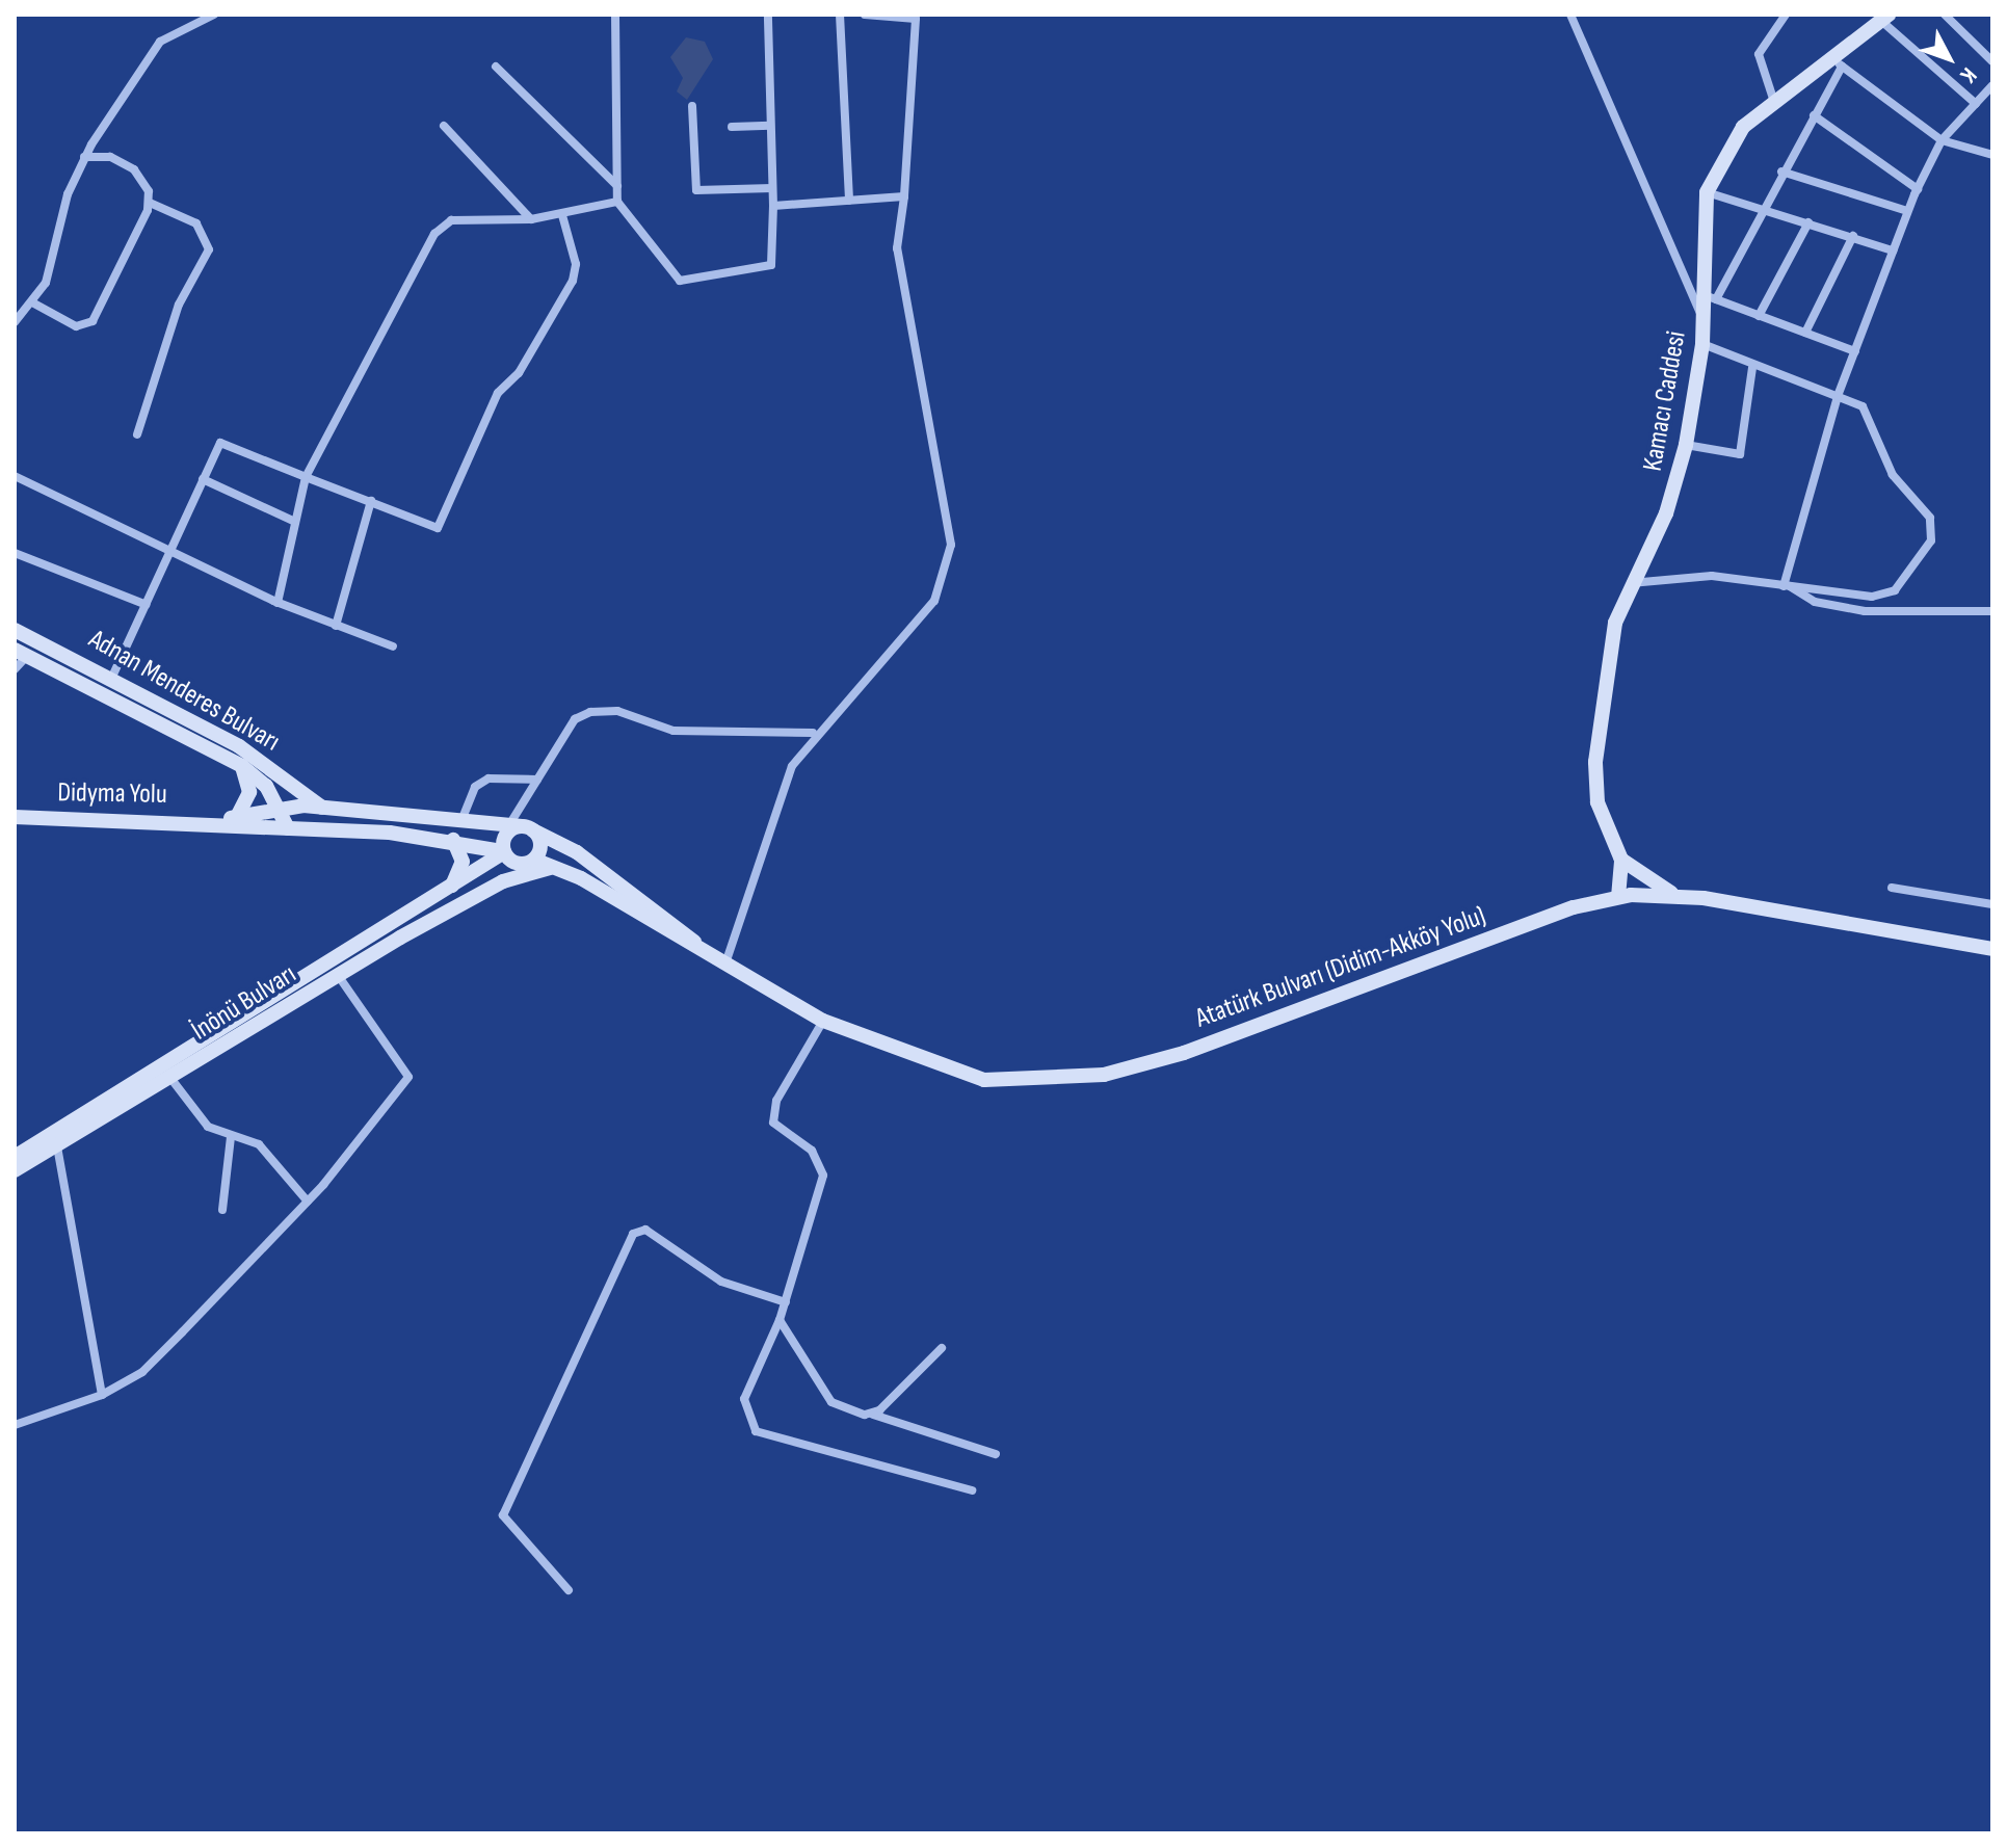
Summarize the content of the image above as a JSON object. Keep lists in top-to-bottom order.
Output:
{
  "streets": {
    "main road": [
      "Kamacı Caddesi",
      "Adnan Menderes Bulvarı",
      "Didyma Yolu",
      "Atatürk Bulvarı (Didim-Akköy Yolu)",
      "İnönü Bulvarı"
    ]
  },
  "crossings": [
    ["Kamacı Caddesi", "Atatürk Bulvarı (Didim-Akköy Yolu)"]
  ],
  "north": "bottom right"
}
